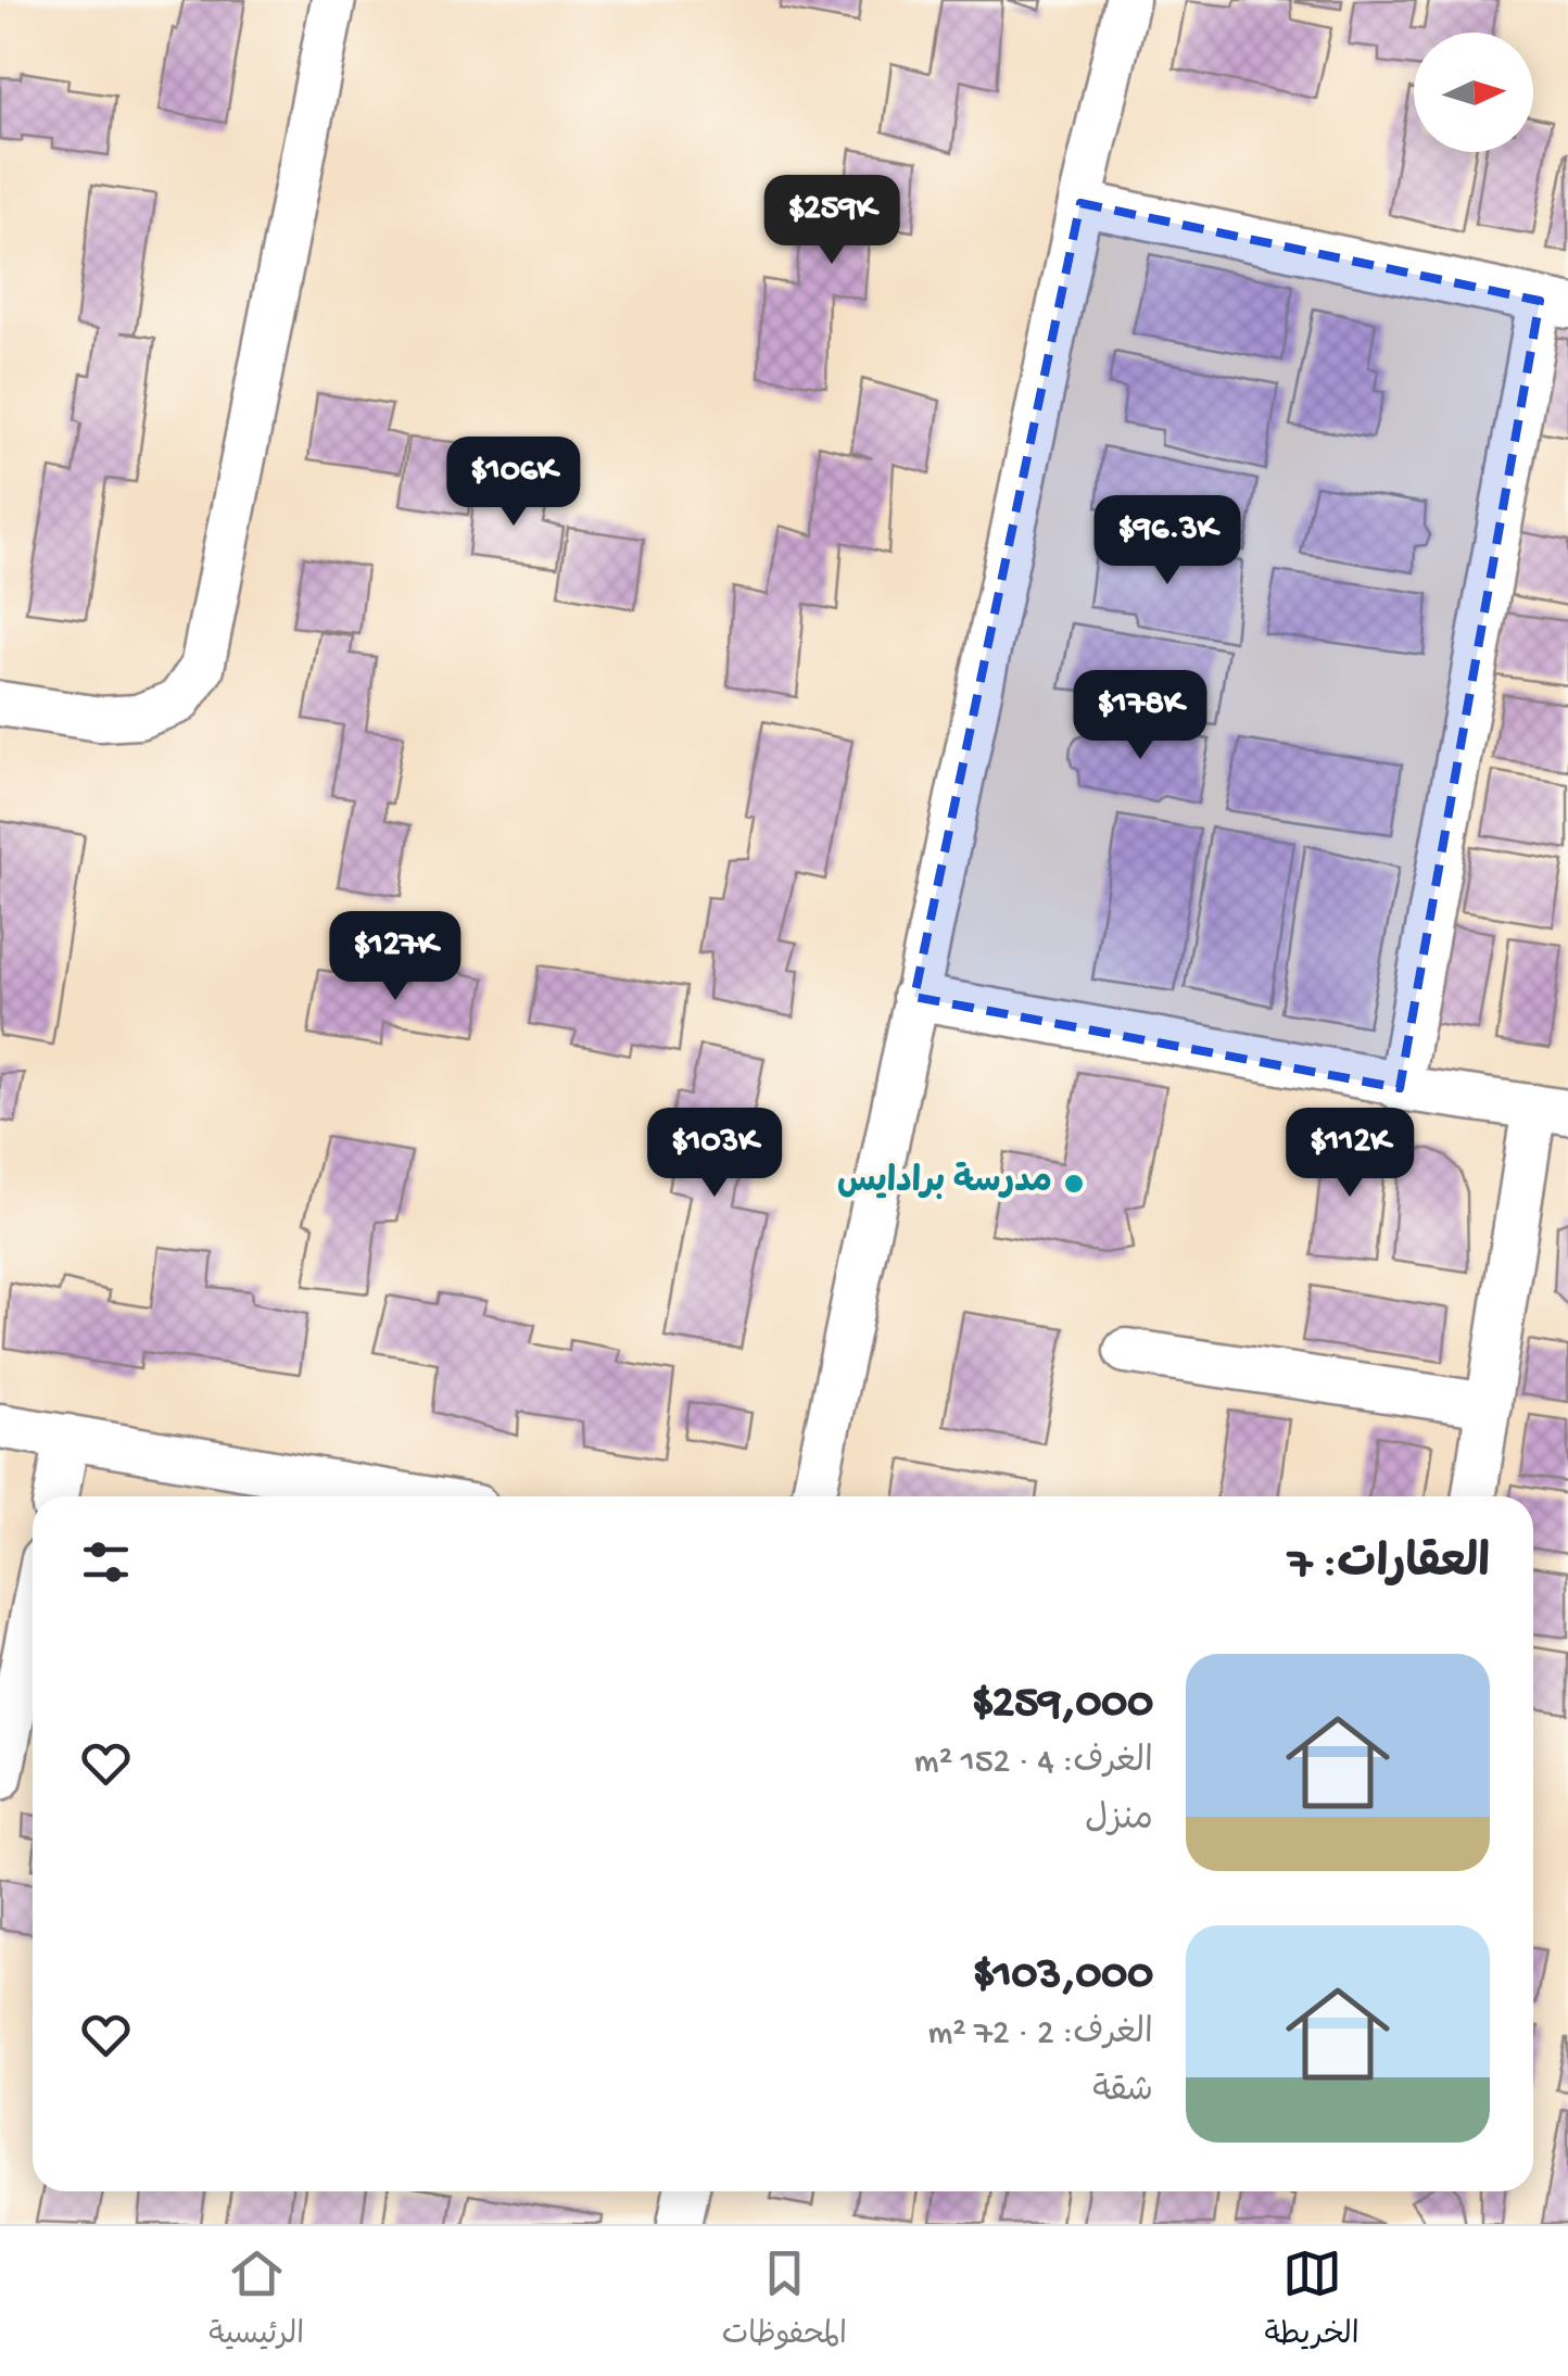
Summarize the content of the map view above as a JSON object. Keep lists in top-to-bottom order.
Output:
{
  "places": ["مدرسة برادايس"],
  "north": "right",
  "page": {
    "price": [
      "$259K",
      "$106K",
      "$96.3K",
      "$178K",
      "$127K",
      "$103K",
      "$112K"
    ],
    "heading": "العقارات: 7",
    "list": [
      {
        "name": "$259,000",
        "note": "الغرف: 4 · 152 m² · منزل"
      },
      {
        "name": "$103,000",
        "note": "الغرف: 2 · 72 m² · شقة"
      }
    ],
    "tabs": ["الخريطة", "المحفوظات", "الرئيسية"]
  }
}
